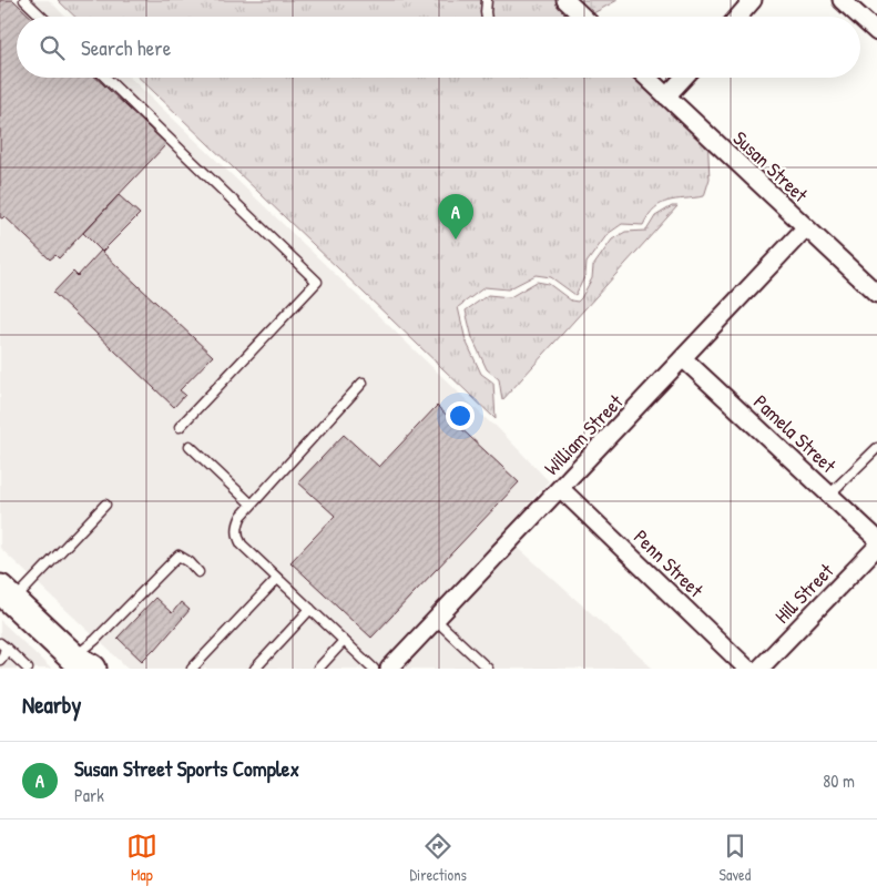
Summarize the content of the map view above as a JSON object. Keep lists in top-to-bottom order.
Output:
{
  "streets": {
    "street": [
      "Susan Street",
      "Pamela Street",
      "William Street",
      "Penn Street",
      "Hill Street"
    ]
  },
  "crossings": [
    ["Susan Street", "William Street"],
    ["Pamela Street", "William Street"],
    ["William Street", "Penn Street"]
  ],
  "page": {
    "search": "Search here",
    "pins": "A",
    "heading": "Nearby",
    "list": [
      {
        "mark": "A",
        "name": "Susan Street Sports Complex",
        "note": "Park",
        "value": "80 m"
      }
    ],
    "nav": ["Map", "Directions", "Saved"]
  }
}
